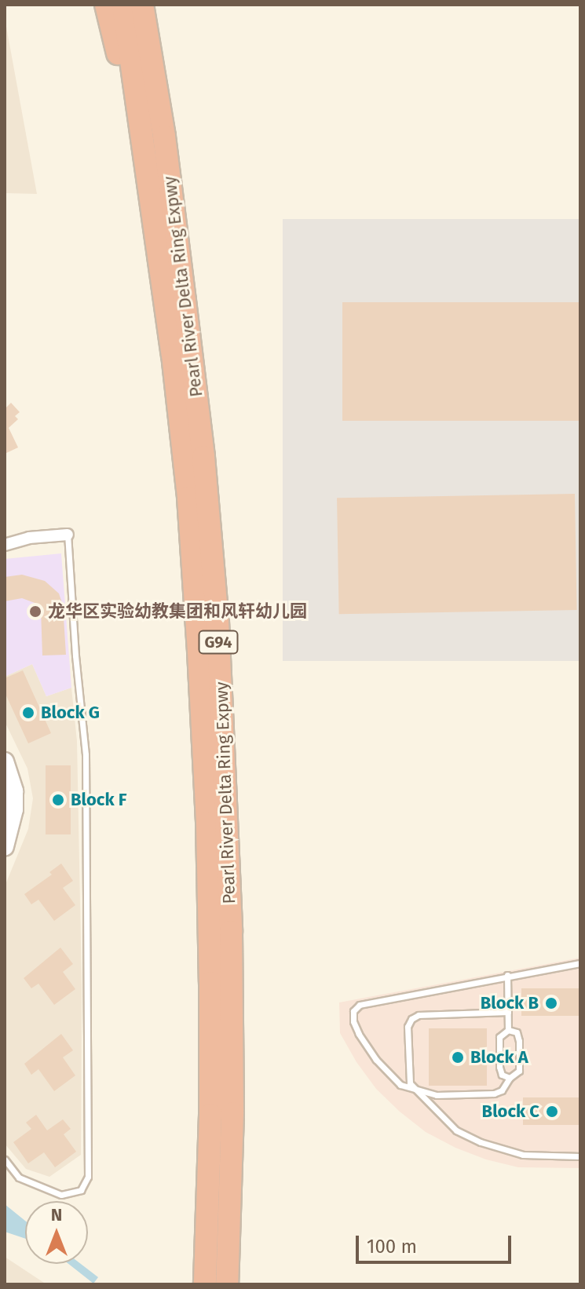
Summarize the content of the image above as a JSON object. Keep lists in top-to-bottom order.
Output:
{
  "streets": {
    "highway": ["Pearl River Delta Ring Expwy", "G94"]
  },
  "places": [
    "龙华区实验幼教集团和风轩幼儿园",
    "Block G",
    "Block F",
    "Block B",
    "Block A",
    "Block C"
  ],
  "scale_bar": "100 m",
  "north": "top"
}
